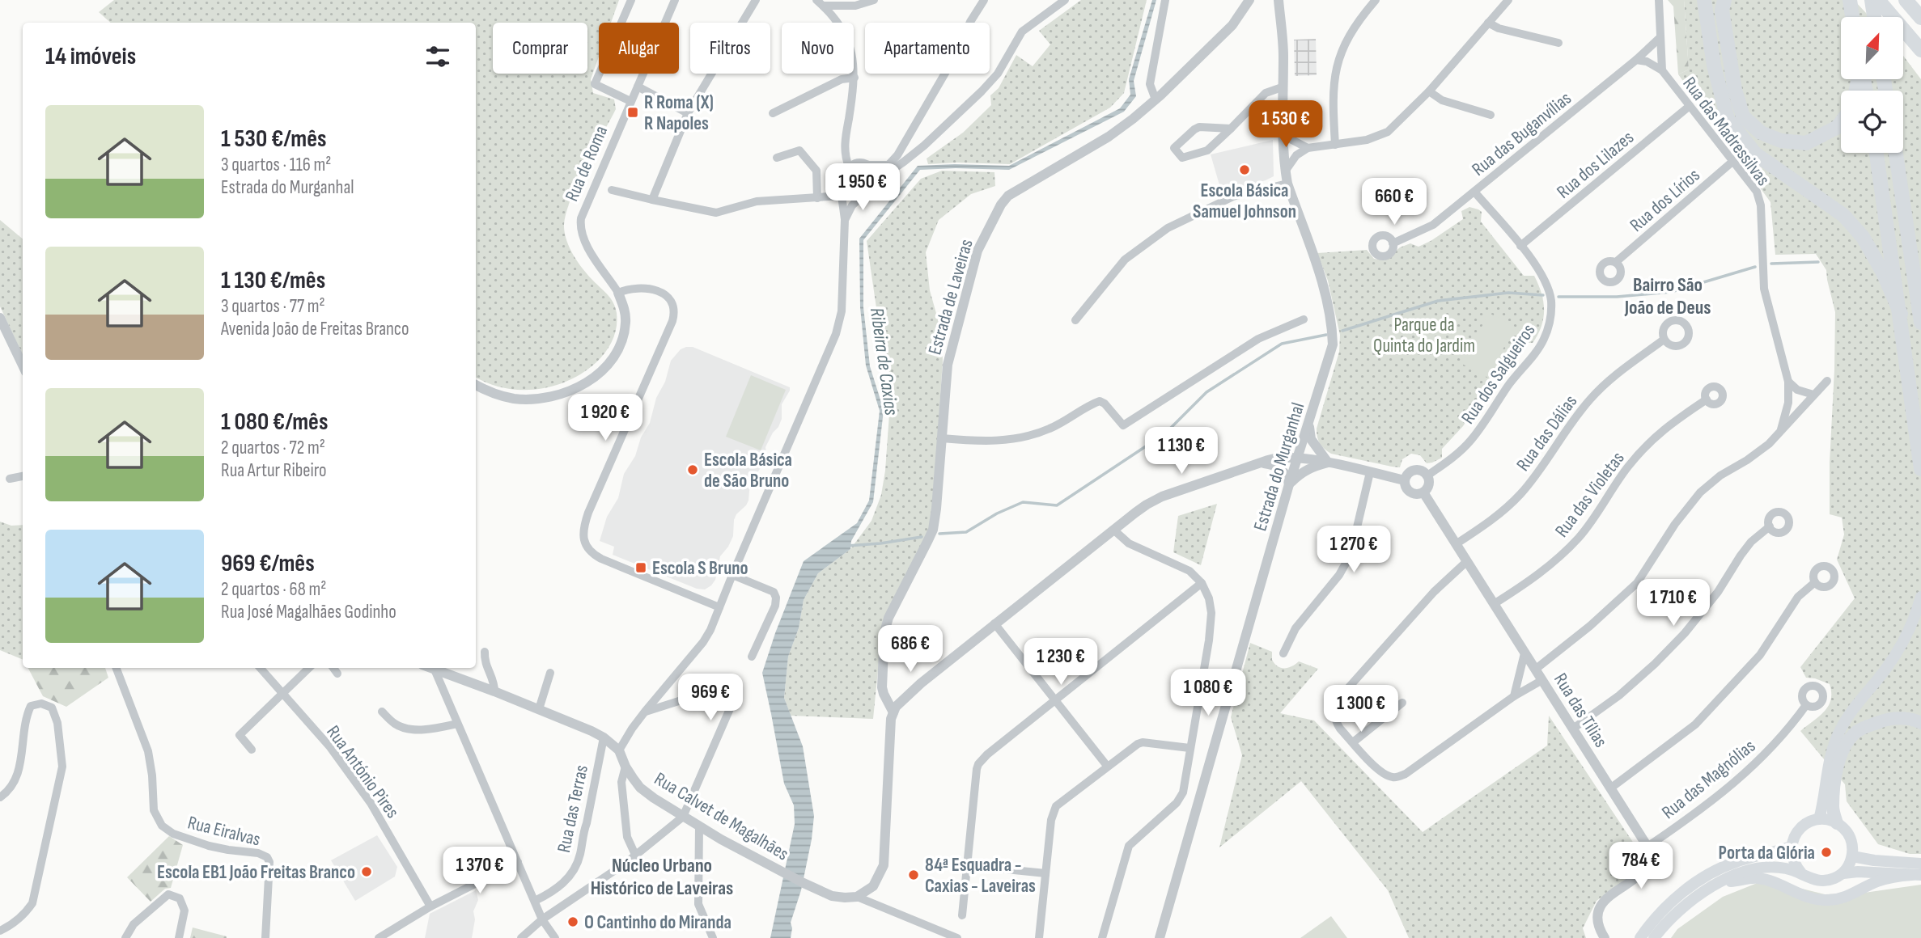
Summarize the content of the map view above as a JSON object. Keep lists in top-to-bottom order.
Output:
{
  "streets": {
    "street": [
      "Rua das Madressilvas",
      "Rua das Buganvílias",
      "Rua de Roma",
      "Rua dos Lilazes",
      "Rua dos Lírios",
      "Estrada de Laveiras",
      "Rua dos Salgueiros",
      "Rua das Dálias",
      "Estrada do Murganhal",
      "Rua das Violetas",
      "Rua das Tílias",
      "Rua António Pires",
      "Rua das Magnólias",
      "Rua das Terras",
      "Rua Calvet de Magalhães",
      "Rua Eiralvas"
    ]
  },
  "crossings": [
    ["Rua das Madressilvas", "Rua das Buganvílias"],
    ["Rua das Madressilvas", "Rua dos Lilazes"],
    ["Rua das Madressilvas", "Rua dos Lírios"],
    ["Rua das Buganvílias", "Rua dos Salgueiros"],
    ["Rua dos Lilazes", "Rua dos Salgueiros"],
    ["Rua dos Salgueiros", "Rua das Tílias"],
    ["Rua das Dálias", "Rua das Tílias"],
    ["Rua das Violetas", "Rua das Tílias"],
    ["Rua das Tílias", "Rua das Magnólias"],
    ["Rua das Terras", "Rua Calvet de Magalhães"]
  ],
  "districts": ["Bairro São João de Deus", "Núcleo Urbano Histórico de Laveiras"],
  "water": ["Ribeira de Caxias"],
  "parks": ["Parque da Quinta do Jardim"],
  "places": {
    "transit": ["R Roma (X) R Napoles", "Escola S Bruno"],
    "other": [
      "Escola Básica Samuel Johnson",
      "Escola Básica de São Bruno",
      "Porta da Glória",
      "Escola EB1 João Freitas Branco",
      "84ª Esquadra - Caxias - Laveiras",
      "O Cantinho do Miranda"
    ]
  },
  "north": "top right",
  "page": {
    "chip": [
      "Comprar",
      "Alugar",
      "Filtros",
      "Novo",
      "Apartamento"
    ],
    "heading": "14 imóveis",
    "list": [
      {
        "name": "1 530 €/mês",
        "note": "3 quartos · 116 m² · Estrada do Murganhal"
      },
      {
        "name": "1 130 €/mês",
        "note": "3 quartos · 77 m² · Avenida João de Freitas Branco"
      },
      {
        "name": "1 080 €/mês",
        "note": "2 quartos · 72 m² · Rua Artur Ribeiro"
      },
      {
        "name": "969 €/mês",
        "note": "2 quartos · 68 m² · Rua José Magalhães Godinho"
      }
    ],
    "price": [
      "1 530 €",
      "1 950 €",
      "660 €",
      "1 920 €",
      "1 130 €",
      "1 270 €",
      "1 710 €",
      "686 €",
      "1 230 €",
      "1 080 €",
      "969 €",
      "1 300 €",
      "784 €",
      "1 370 €"
    ]
  }
}
